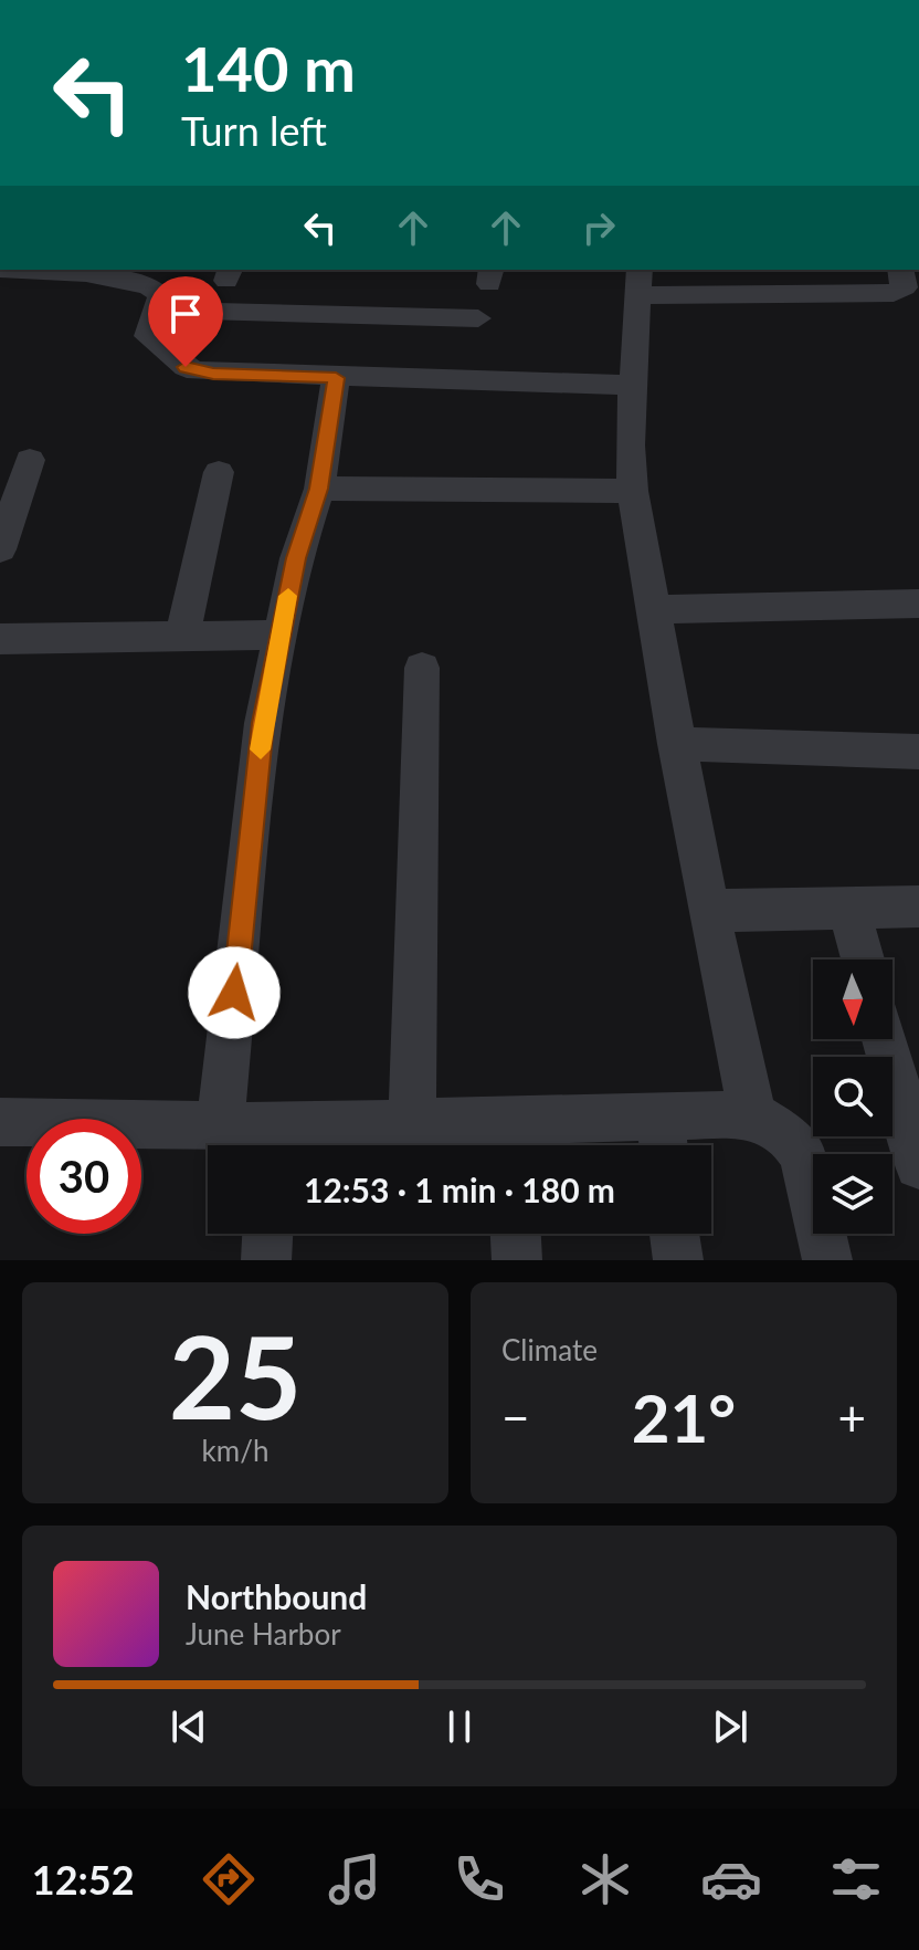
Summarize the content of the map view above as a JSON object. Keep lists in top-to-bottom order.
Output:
{
  "north": "bottom",
  "page": {
    "turn": ["140 m", "Turn left"],
    "limit": "30",
    "trip": "12:53 · 1 min · 180 m",
    "tile": [
      ["25", "km/h"],
      "Climate"
    ],
    "heat": ["−", "21°", "+"],
    "song": ["Northbound", "June Harbor"],
    "tabs": "12:52"
  }
}
